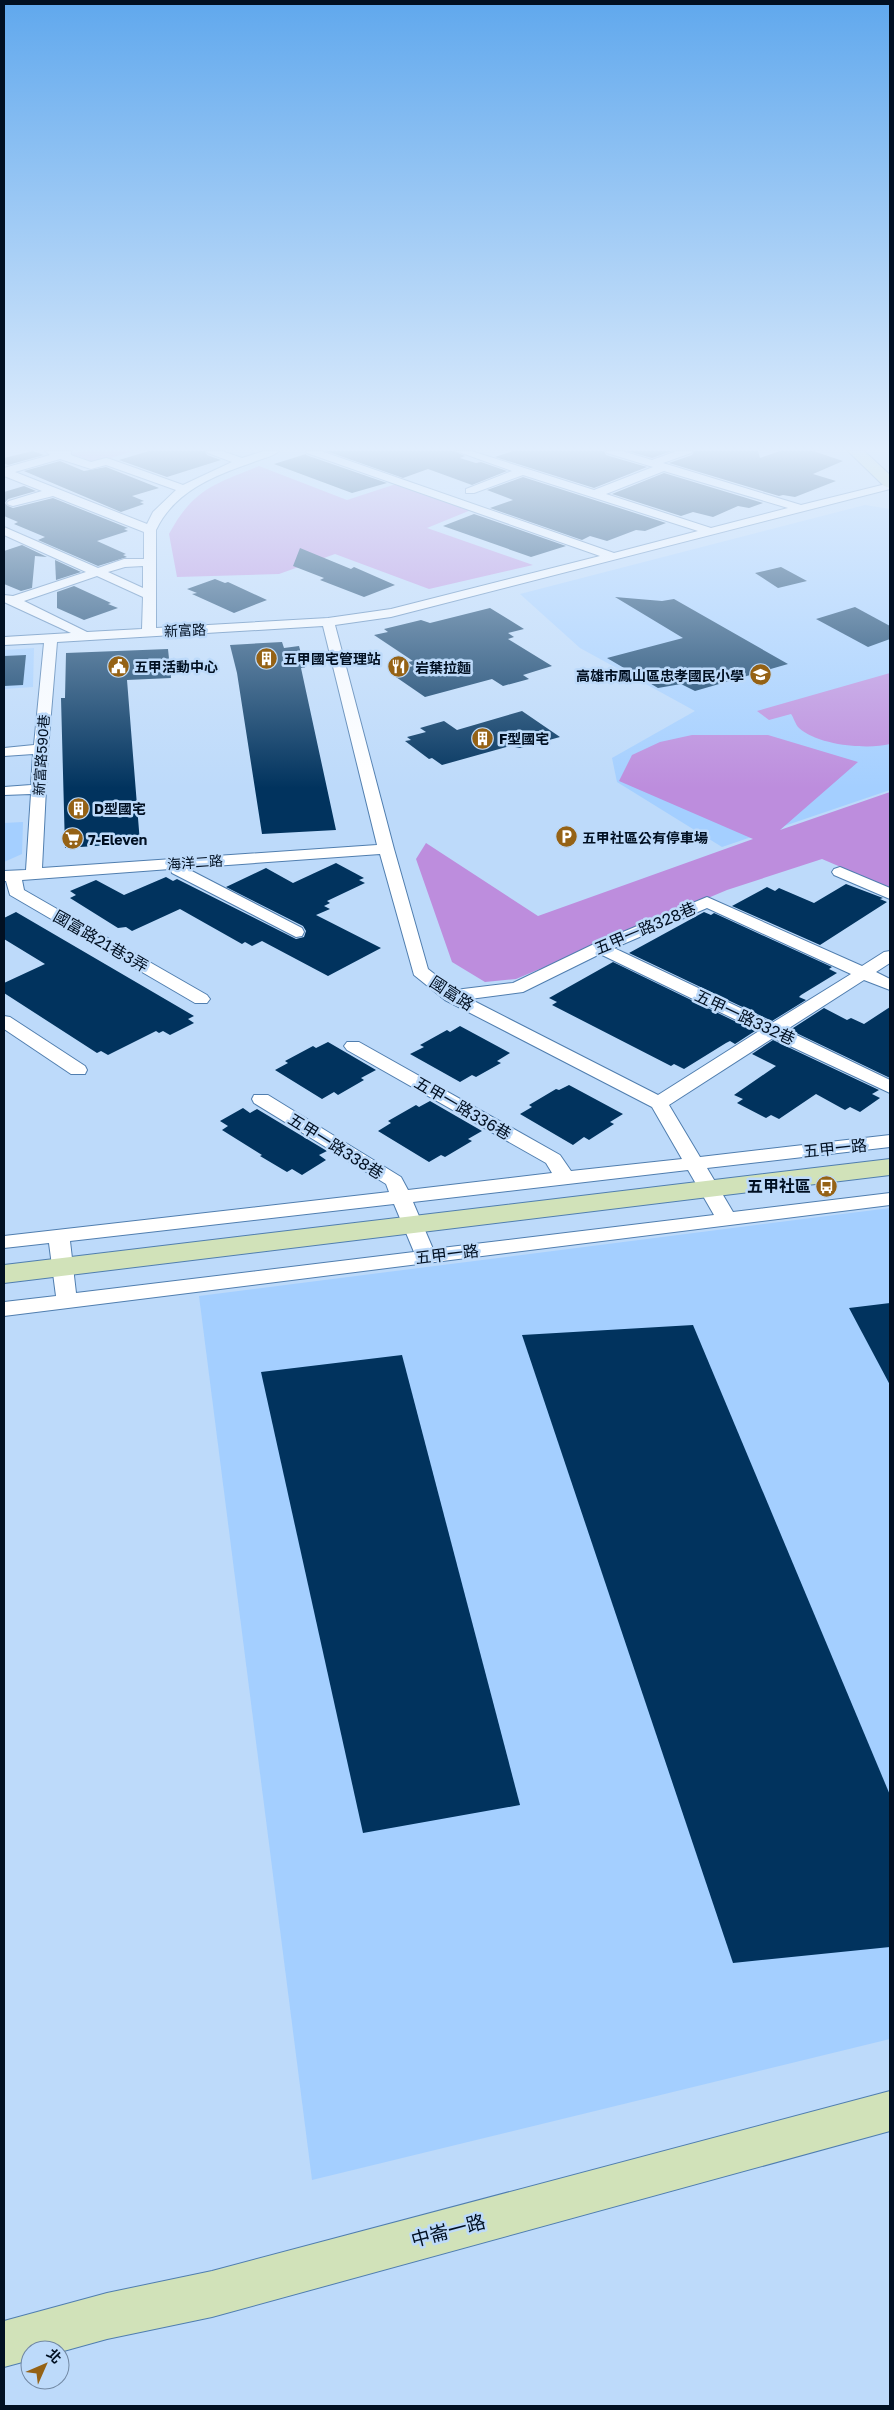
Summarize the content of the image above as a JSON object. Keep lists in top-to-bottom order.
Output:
{
  "streets": {
    "main road": ["五甲一路", "中崙一路"],
    "street": [
      "新富路",
      "新富路590巷",
      "海洋二路",
      "五甲一路328巷",
      "國富路21巷3弄",
      "國富路",
      "五甲一路332巷",
      "五甲一路336巷",
      "五甲一路338巷"
    ]
  },
  "crossings": [
    ["新富路", "新富路590巷"],
    ["新富路", "國富路"],
    ["新富路590巷", "海洋二路"],
    ["海洋二路", "國富路21巷3弄"],
    ["海洋二路", "國富路"],
    ["五甲一路328巷", "國富路"],
    ["五甲一路328巷", "五甲一路332巷"],
    ["五甲一路336巷", "五甲一路"],
    ["五甲一路338巷", "五甲一路"]
  ],
  "places": {
    "building": ["五甲國宅管理站", "F型國宅", "D型國宅"],
    "public building": ["五甲活動中心"],
    "restaurant": ["岩葉拉麵"],
    "school or university": ["高雄市鳳山區忠孝國民小學"],
    "parking": ["五甲社區公有停車場"],
    "supermarket": ["7-Eleven"],
    "bus stop": ["五甲社區"]
  },
  "north": "top right"
}
